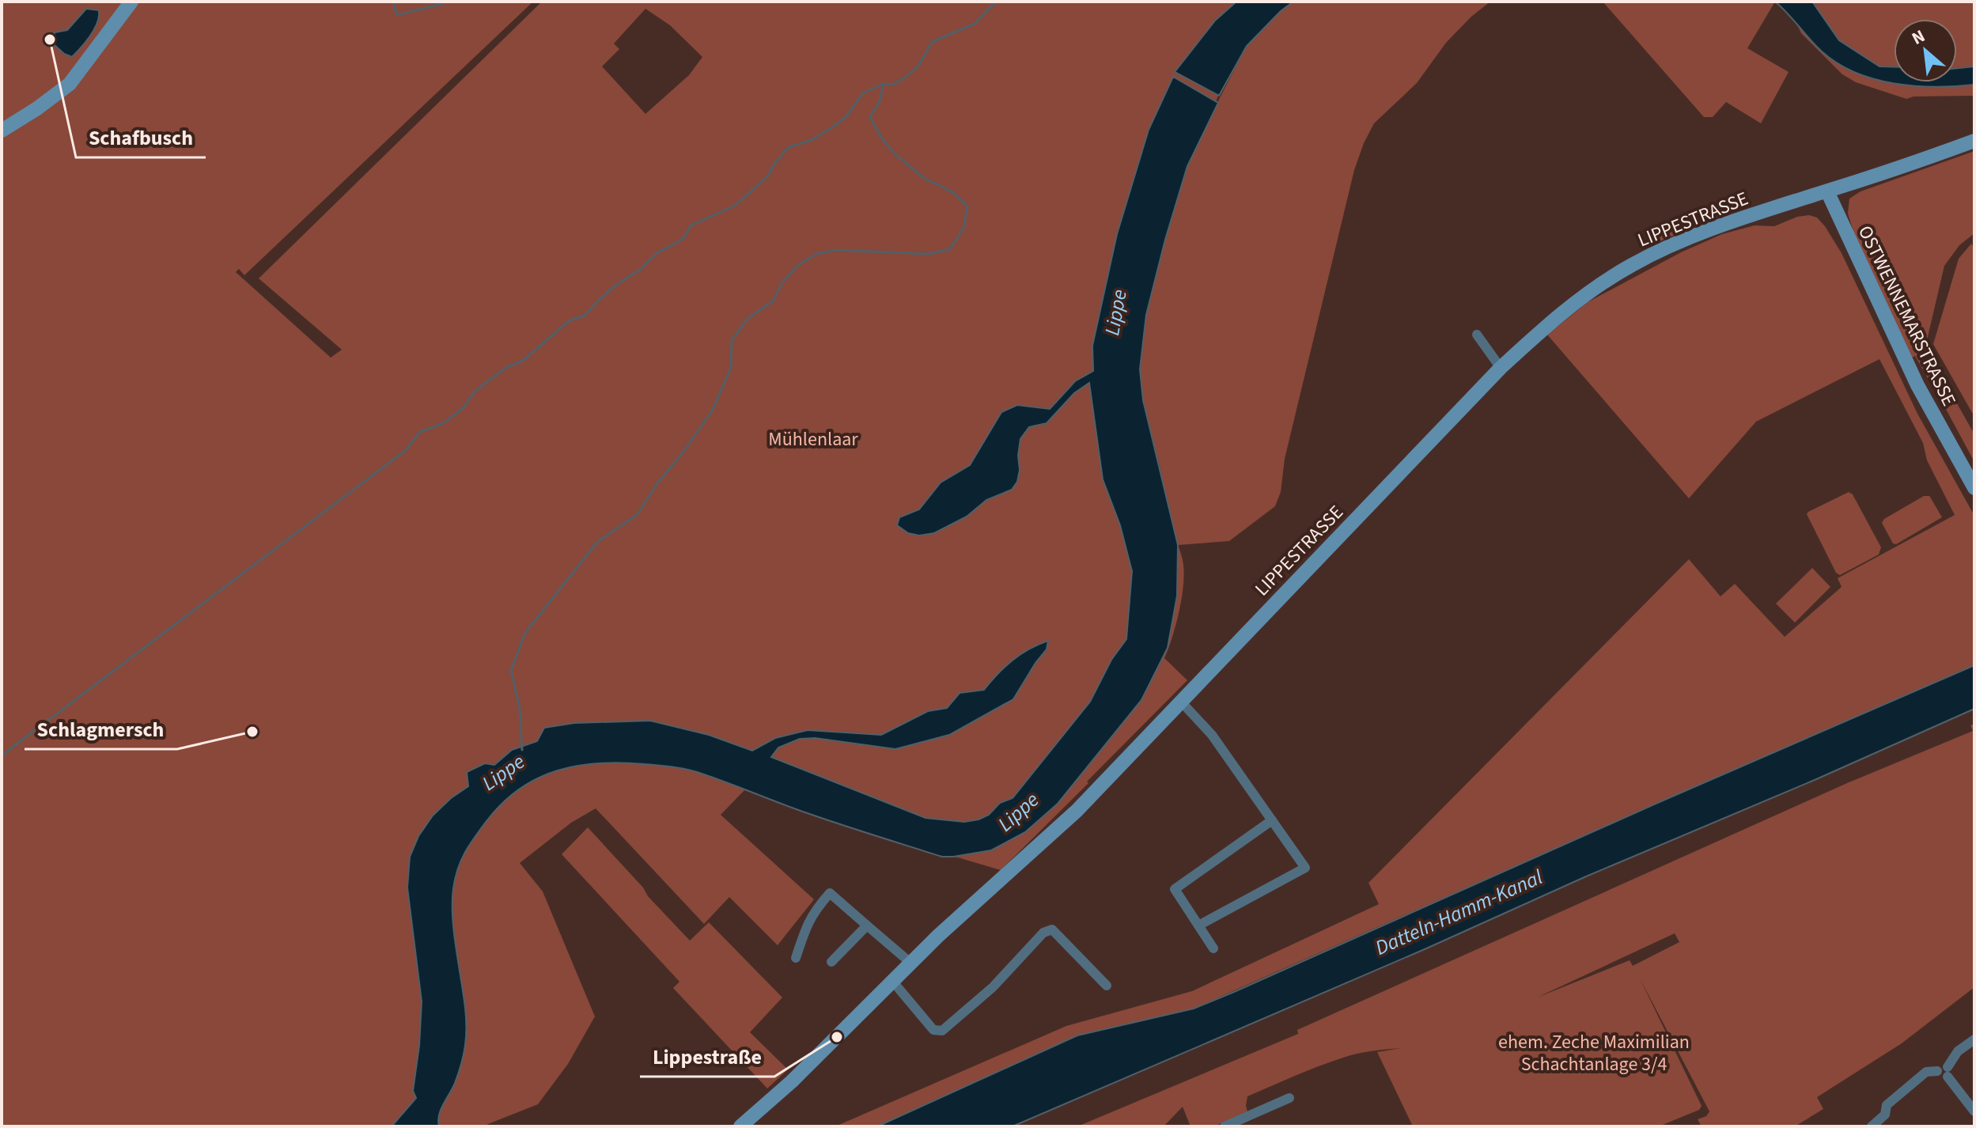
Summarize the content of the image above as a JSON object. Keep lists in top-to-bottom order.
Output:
{
  "streets": {
    "main road": ["LIPPESTRASSE", "OSTWENNEMARSTRASSE"]
  },
  "crossings": [
    ["LIPPESTRASSE", "OSTWENNEMARSTRASSE"]
  ],
  "water": ["Lippe", "Datteln-Hamm-Kanal"],
  "parks": ["Mühlenlaar", "ehem. Zeche Maximilian Schachtanlage 3/4"],
  "places": ["Schafbusch", "Schlagmersch", "Lippestraße"],
  "north": "top left"
}
